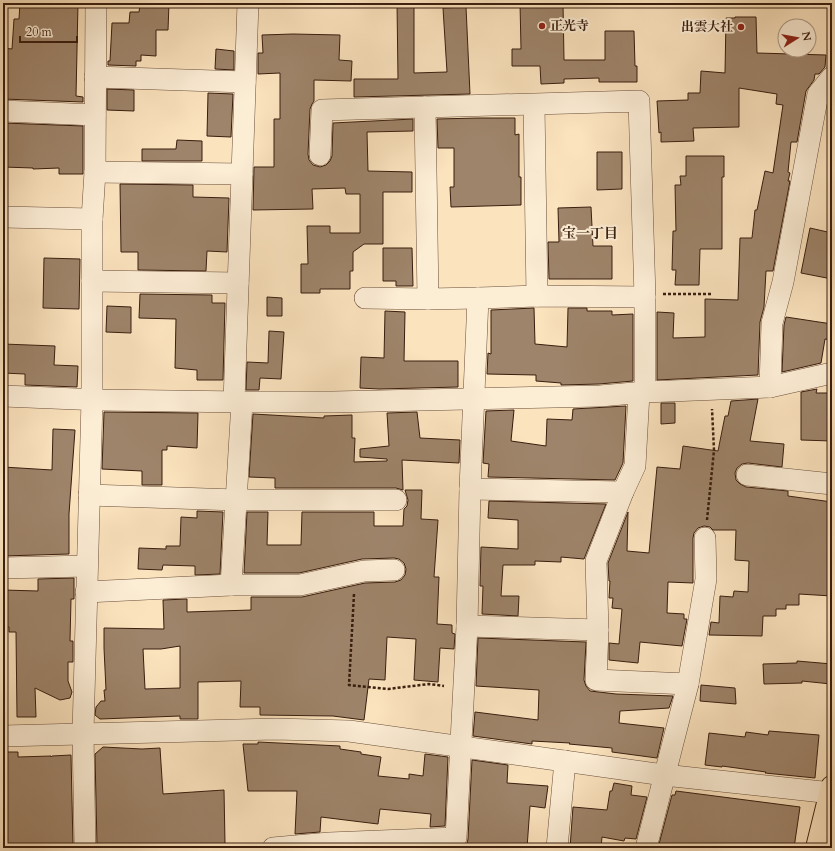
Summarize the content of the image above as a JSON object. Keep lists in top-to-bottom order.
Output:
{
  "districts": ["宝一丁目"],
  "places": ["正光寺", "出雲大社"],
  "scale_bar": "20 m",
  "north": "right"
}
